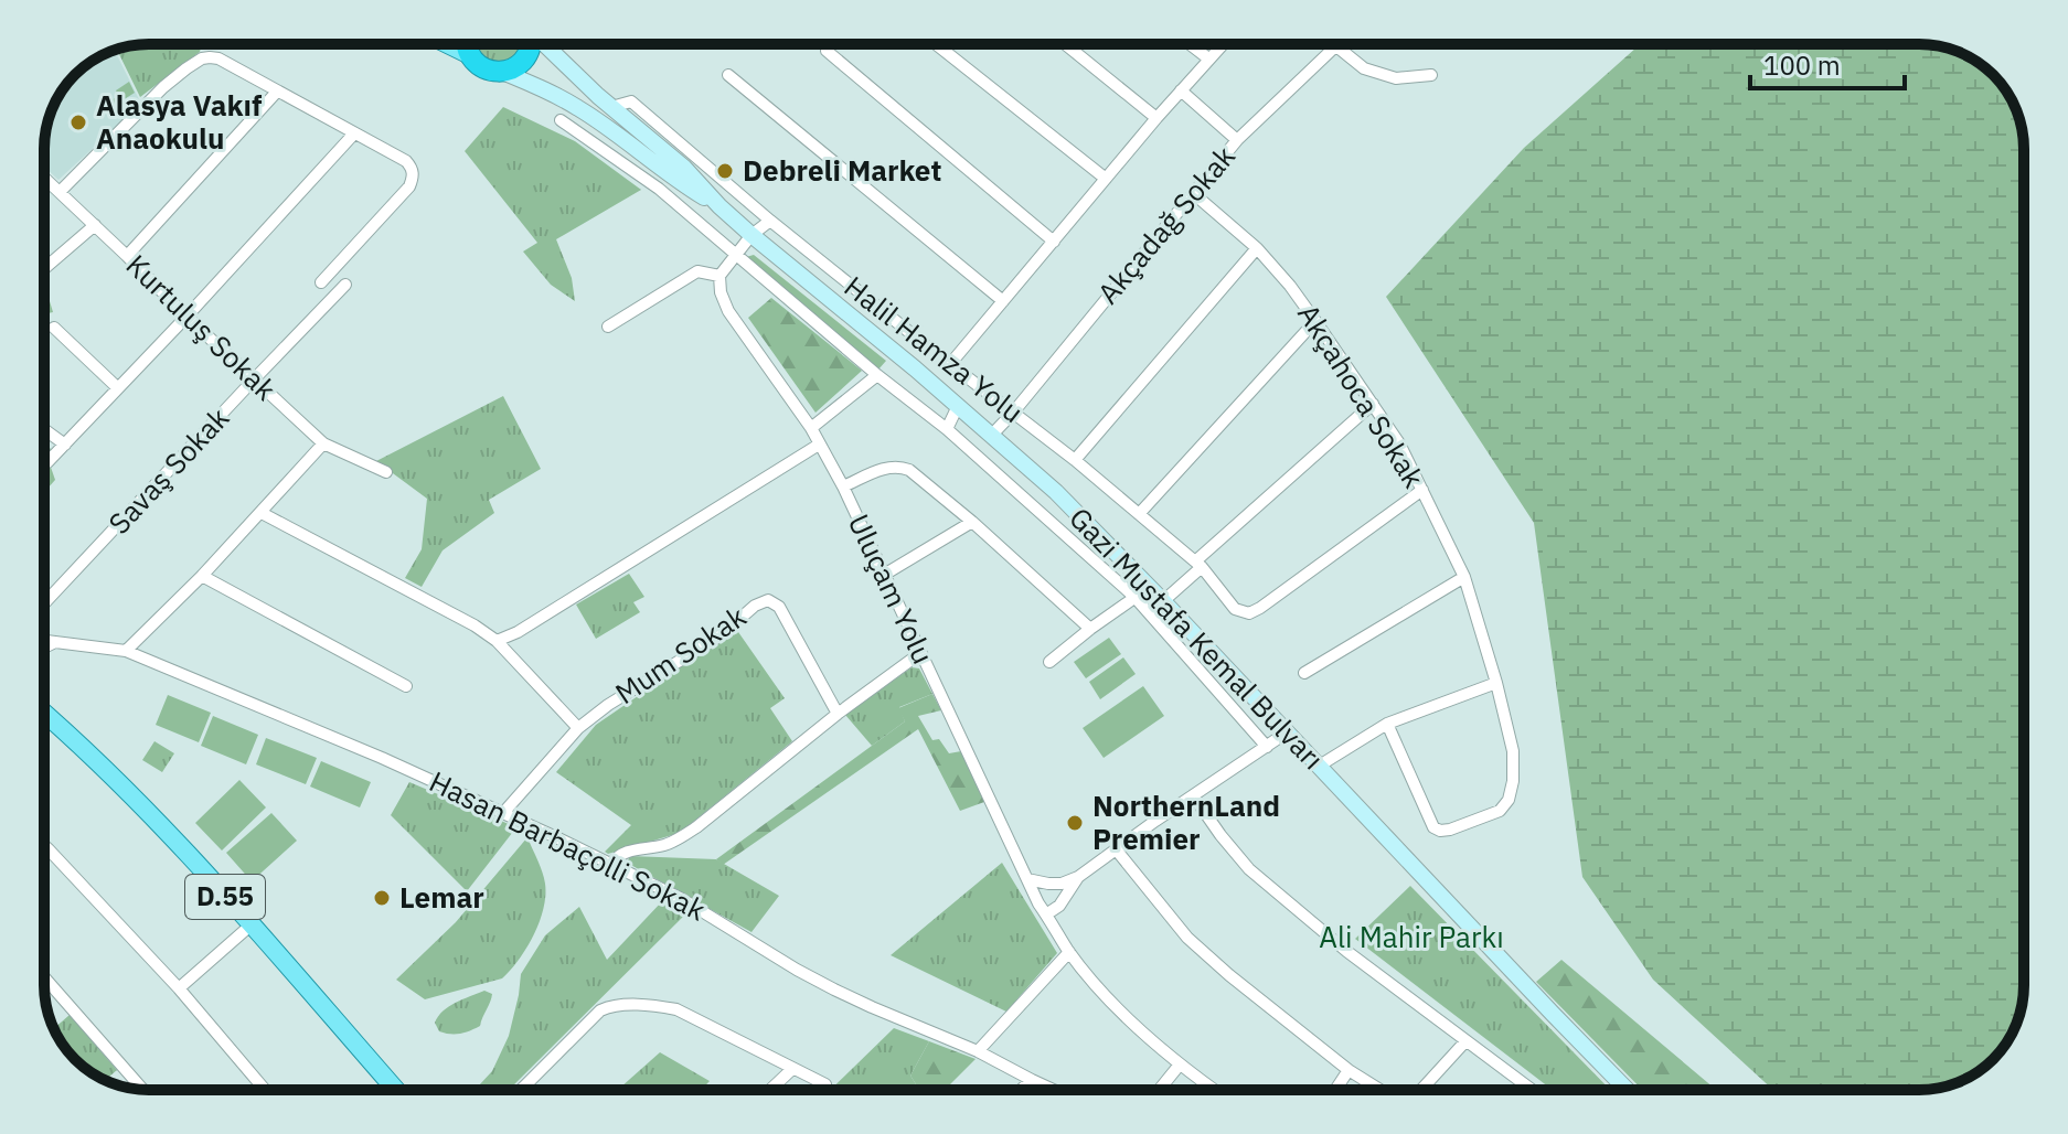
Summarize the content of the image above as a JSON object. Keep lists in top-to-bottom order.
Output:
{
  "streets": {
    "main road": ["Gazi Mustafa Kemal Bulvarı", "D.55"],
    "street": [
      "Akçadağ Sokak",
      "Kurtuluş Sokak",
      "Halil Hamza Yolu",
      "Akçahoca Sokak",
      "Savaş Sokak",
      "Uluçam Yolu",
      "Mum Sokak",
      "Hasan Barbaçolli Sokak"
    ]
  },
  "crossings": [
    ["Akçadağ Sokak", "Halil Hamza Yolu"],
    ["Akçadağ Sokak", "Akçahoca Sokak"],
    ["Akçadağ Sokak", "Gazi Mustafa Kemal Bulvarı"],
    ["Kurtuluş Sokak", "Savaş Sokak"],
    ["Halil Hamza Yolu", "Akçahoca Sokak"],
    ["Halil Hamza Yolu", "Gazi Mustafa Kemal Bulvarı"],
    ["Mum Sokak", "Hasan Barbaçolli Sokak"]
  ],
  "parks": ["Ali Mahir Parkı"],
  "places": [
    "Alasya Vakıf Anaokulu",
    "Debreli Market",
    "NorthernLand Premier",
    "Lemar"
  ],
  "scale_bar": "100 m"
}
